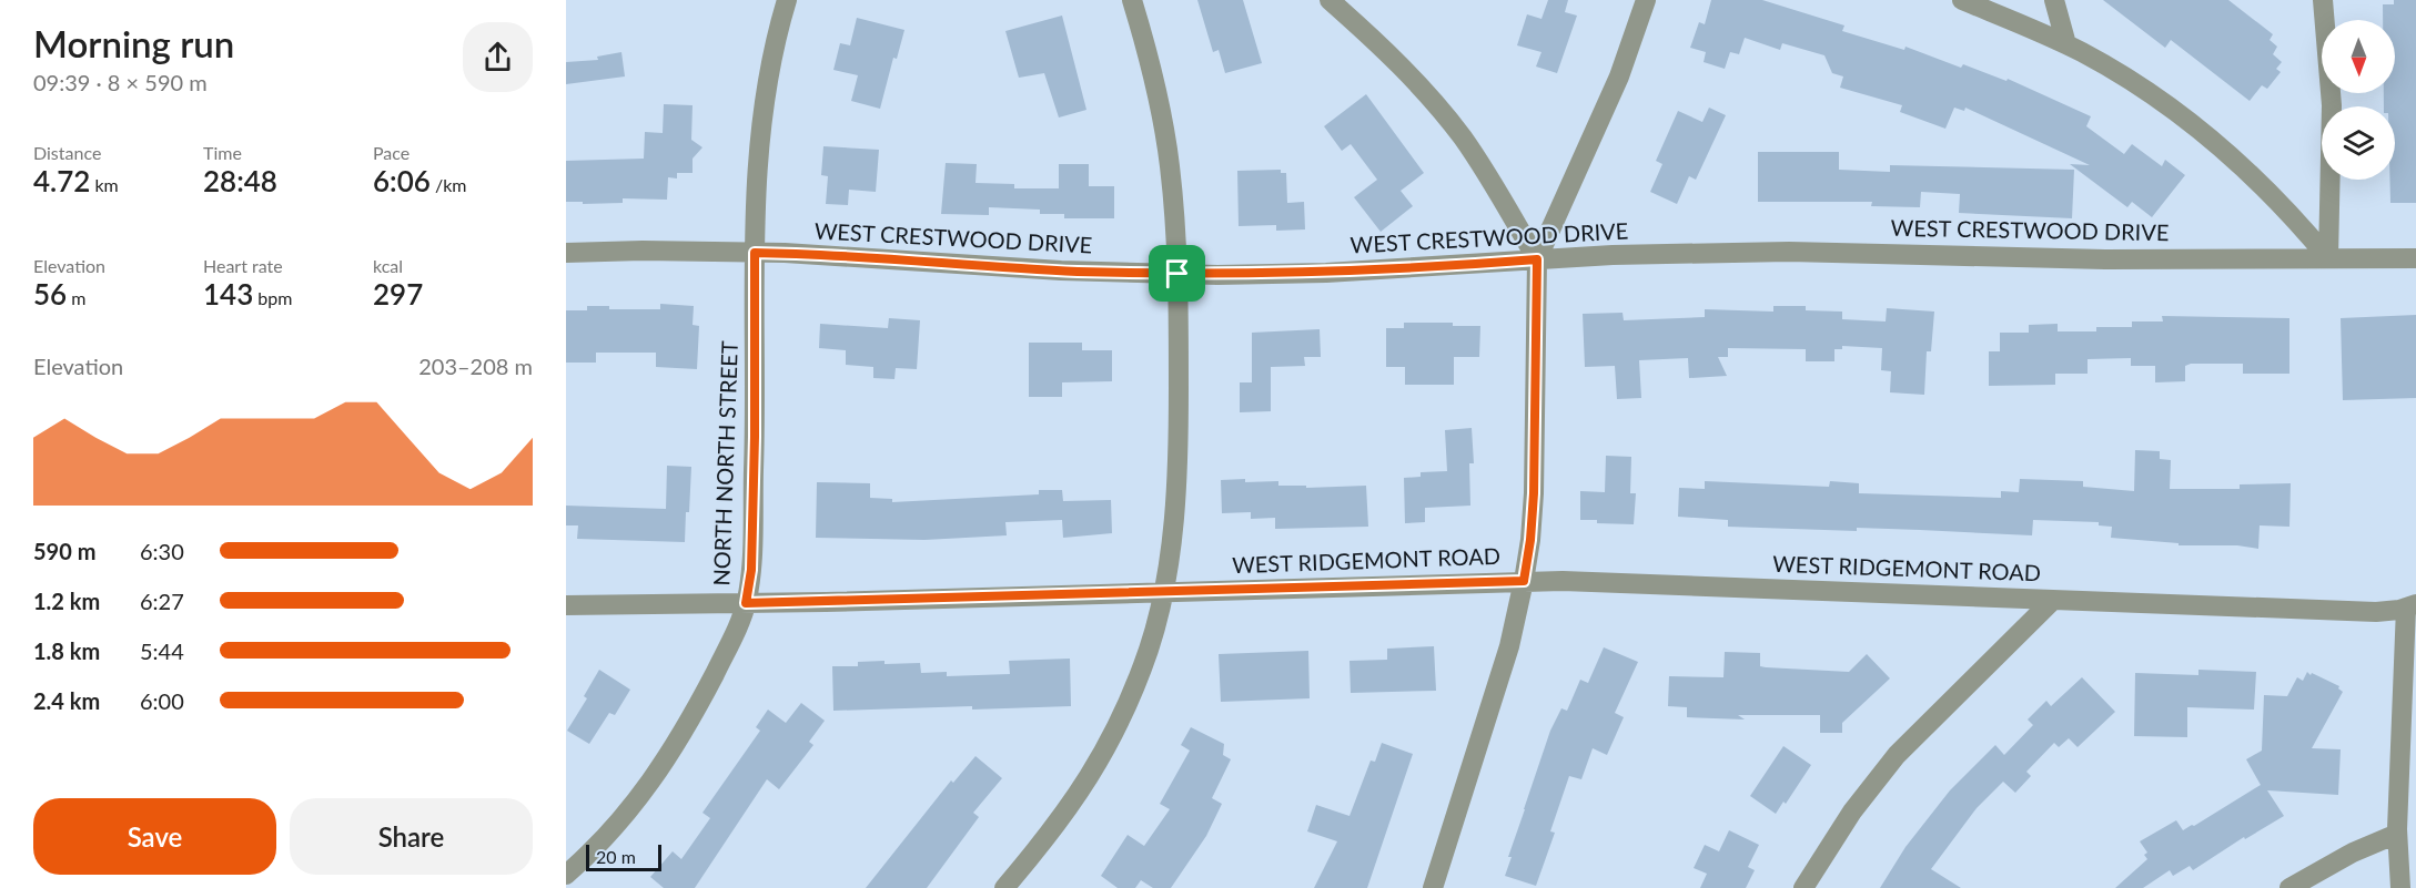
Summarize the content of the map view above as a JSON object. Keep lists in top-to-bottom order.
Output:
{
  "streets": {
    "street": ["WEST CRESTWOOD DRIVE", "NORTH NORTH STREET", "WEST RIDGEMONT ROAD"]
  },
  "crossings": [
    ["WEST CRESTWOOD DRIVE", "NORTH NORTH STREET"],
    ["NORTH NORTH STREET", "WEST RIDGEMONT ROAD"]
  ],
  "scale_bar": "20 m",
  "north": "bottom",
  "page": {
    "heading": ["Morning run", "09:39 · 8 × 590 m"],
    "stats": [
      ["Distance", "4.72 km"],
      ["Time", "28:48"],
      ["Pace", "6:06 /km"],
      ["Elevation", "56 m"],
      ["Heart rate", "143 bpm"],
      ["kcal", "297"]
    ],
    "chart": ["Elevation", "203–208 m"],
    "list": [
      {
        "name": "590 m",
        "note": "6:30"
      },
      {
        "name": "1.2 km",
        "note": "6:27"
      },
      {
        "name": "1.8 km",
        "note": "5:44"
      },
      {
        "name": "2.4 km",
        "note": "6:00"
      }
    ],
    "buttons": ["Save", "Share"],
    "scale": "20 m"
  }
}
